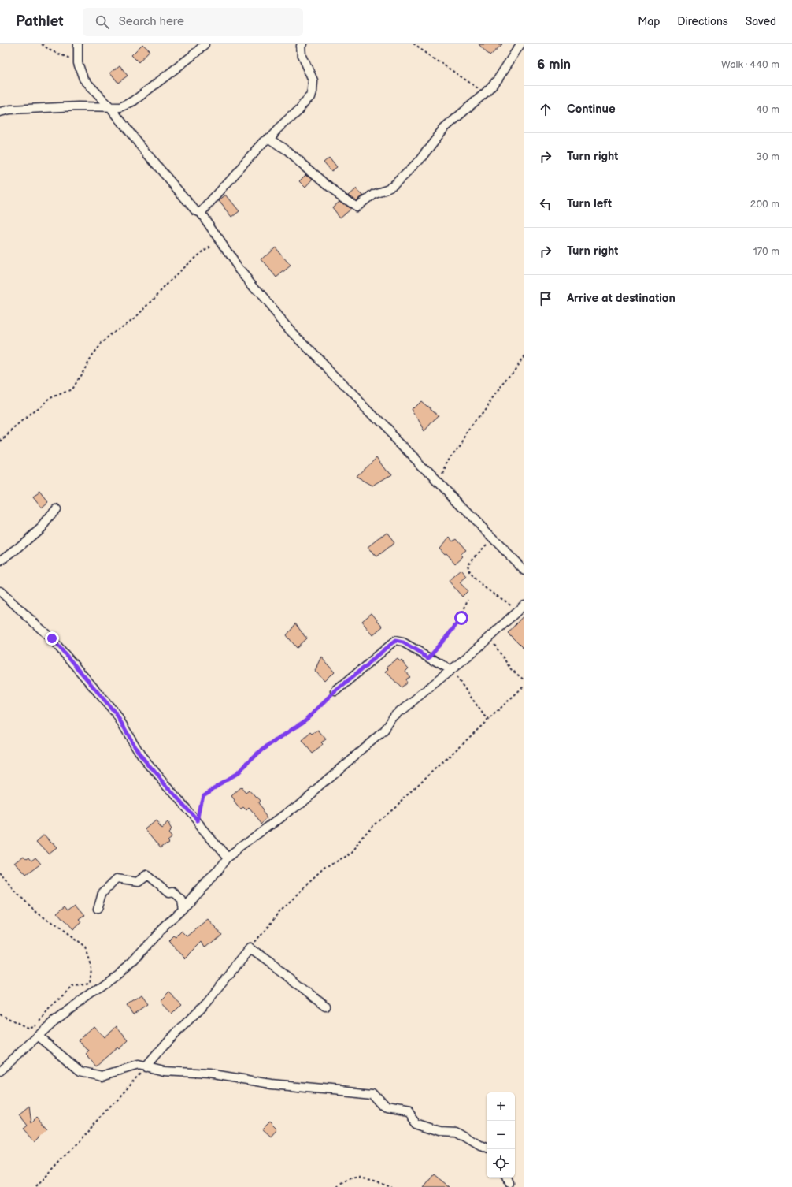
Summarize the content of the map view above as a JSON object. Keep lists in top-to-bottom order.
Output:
{
  "page": {
    "header": "Pathlet",
    "search": "Search here",
    "nav": ["Map", "Directions", "Saved"],
    "heading": ["6 min", "Walk · 440 m"],
    "list": [
      ["Continue", "40 m"],
      ["Turn right", "30 m"],
      ["Turn left", "200 m"],
      ["Turn right", "170 m"],
      "Arrive at destination"
    ],
    "map_buttons": ["+", "−"]
  }
}
